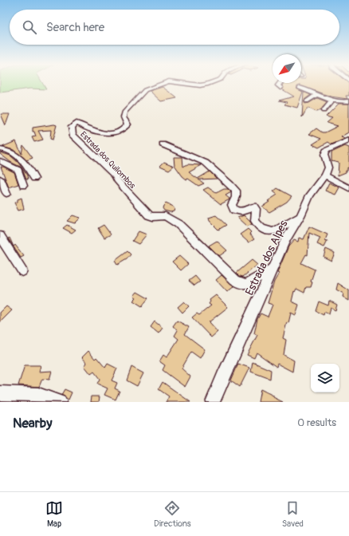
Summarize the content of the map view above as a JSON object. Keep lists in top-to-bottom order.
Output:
{
  "streets": {
    "street": ["Estrada dos Quilombos", "Estrada dos Alpes"]
  },
  "crossings": [
    ["Estrada dos Quilombos", "Estrada dos Alpes"]
  ],
  "north": "bottom left",
  "page": {
    "search": "Search here",
    "heading": ["Nearby", "0 results"],
    "nav": ["Map", "Directions", "Saved"]
  }
}
